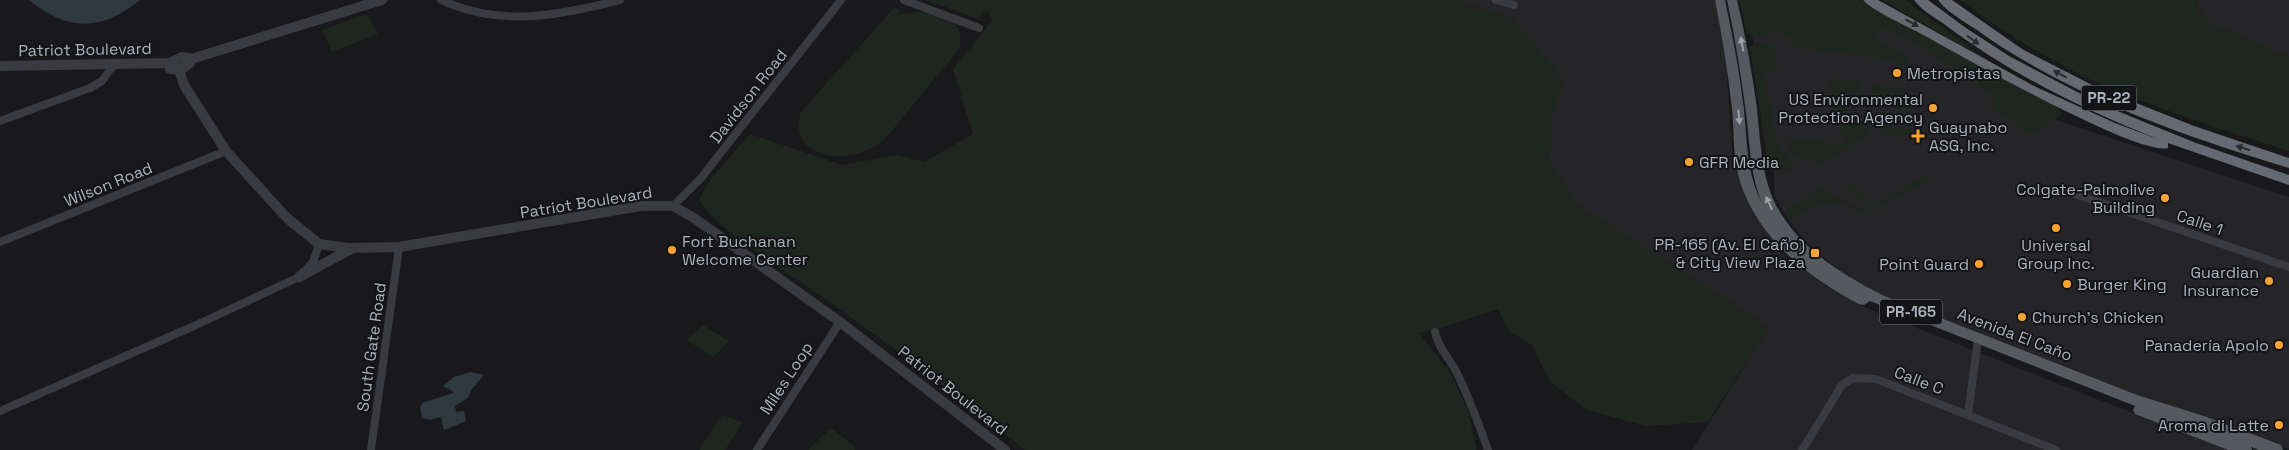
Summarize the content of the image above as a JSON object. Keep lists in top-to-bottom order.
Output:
{
  "streets": {
    "highway": ["PR-22"],
    "main road": ["PR-165", "Avenida El Caño"],
    "street": [
      "Patriot Boulevard",
      "Davidson Road",
      "Wilson Road",
      "Calle 1",
      "South Gate Road",
      "Miles Loop",
      "Calle C"
    ]
  },
  "crossings": [
    ["Patriot Boulevard", "Davidson Road"],
    ["Patriot Boulevard", "South Gate Road"],
    ["Patriot Boulevard", "Miles Loop"]
  ],
  "places": {
    "other": [
      "Metropistas",
      "US Environmental Protection Agency",
      "GFR Media",
      "Colgate-Palmolive Building",
      "Universal Group Inc.",
      "Fort Buchanan Welcome Center",
      "Point Guard",
      "Guardian Insurance",
      "Burger King",
      "Church's Chicken",
      "Panadería Apolo",
      "Aroma di Latte"
    ],
    "health": ["Guaynabo ASG, Inc."],
    "transit": ["PR-165 (Av. El Caño) & City View Plaza"]
  }
}
